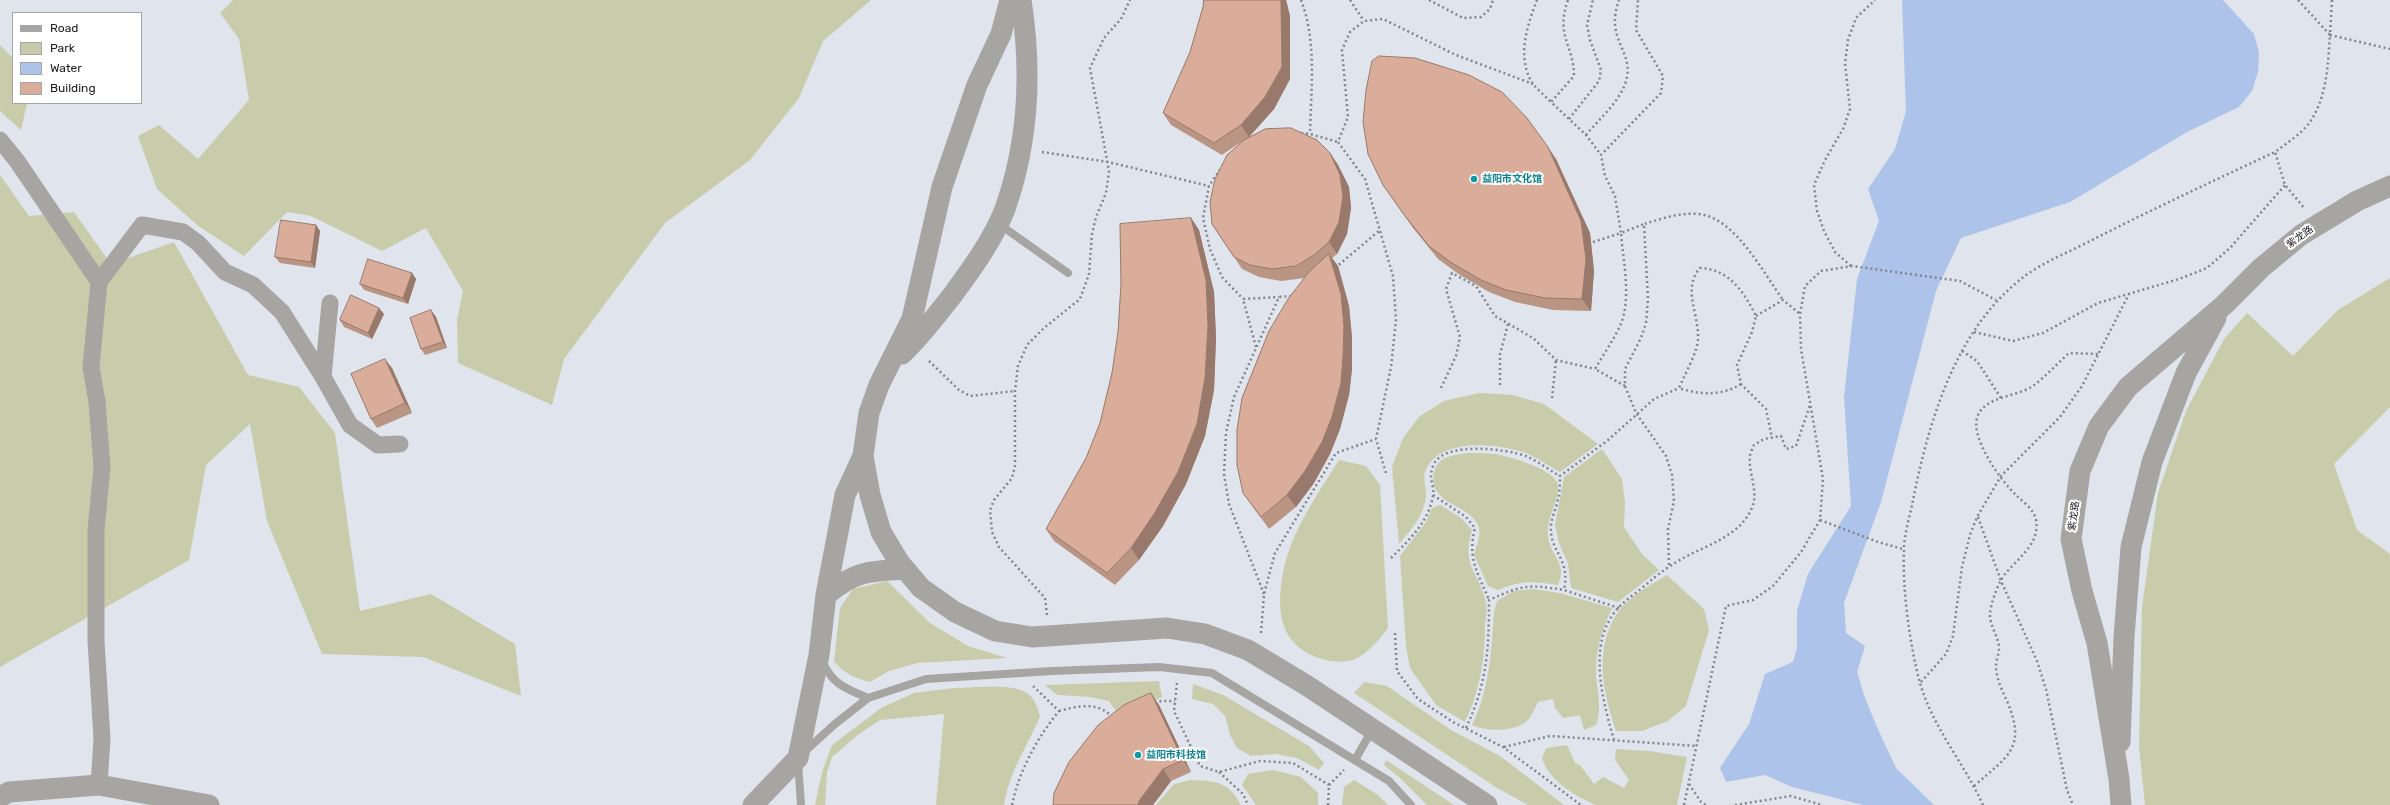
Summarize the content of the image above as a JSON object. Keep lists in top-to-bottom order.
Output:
{
  "streets": {
    "street": ["紫龙路"]
  },
  "places": ["益阳市文化馆", "益阳市科技馆"],
  "legend": [
    "Road",
    "Park",
    "Water",
    "Building"
  ]
}
